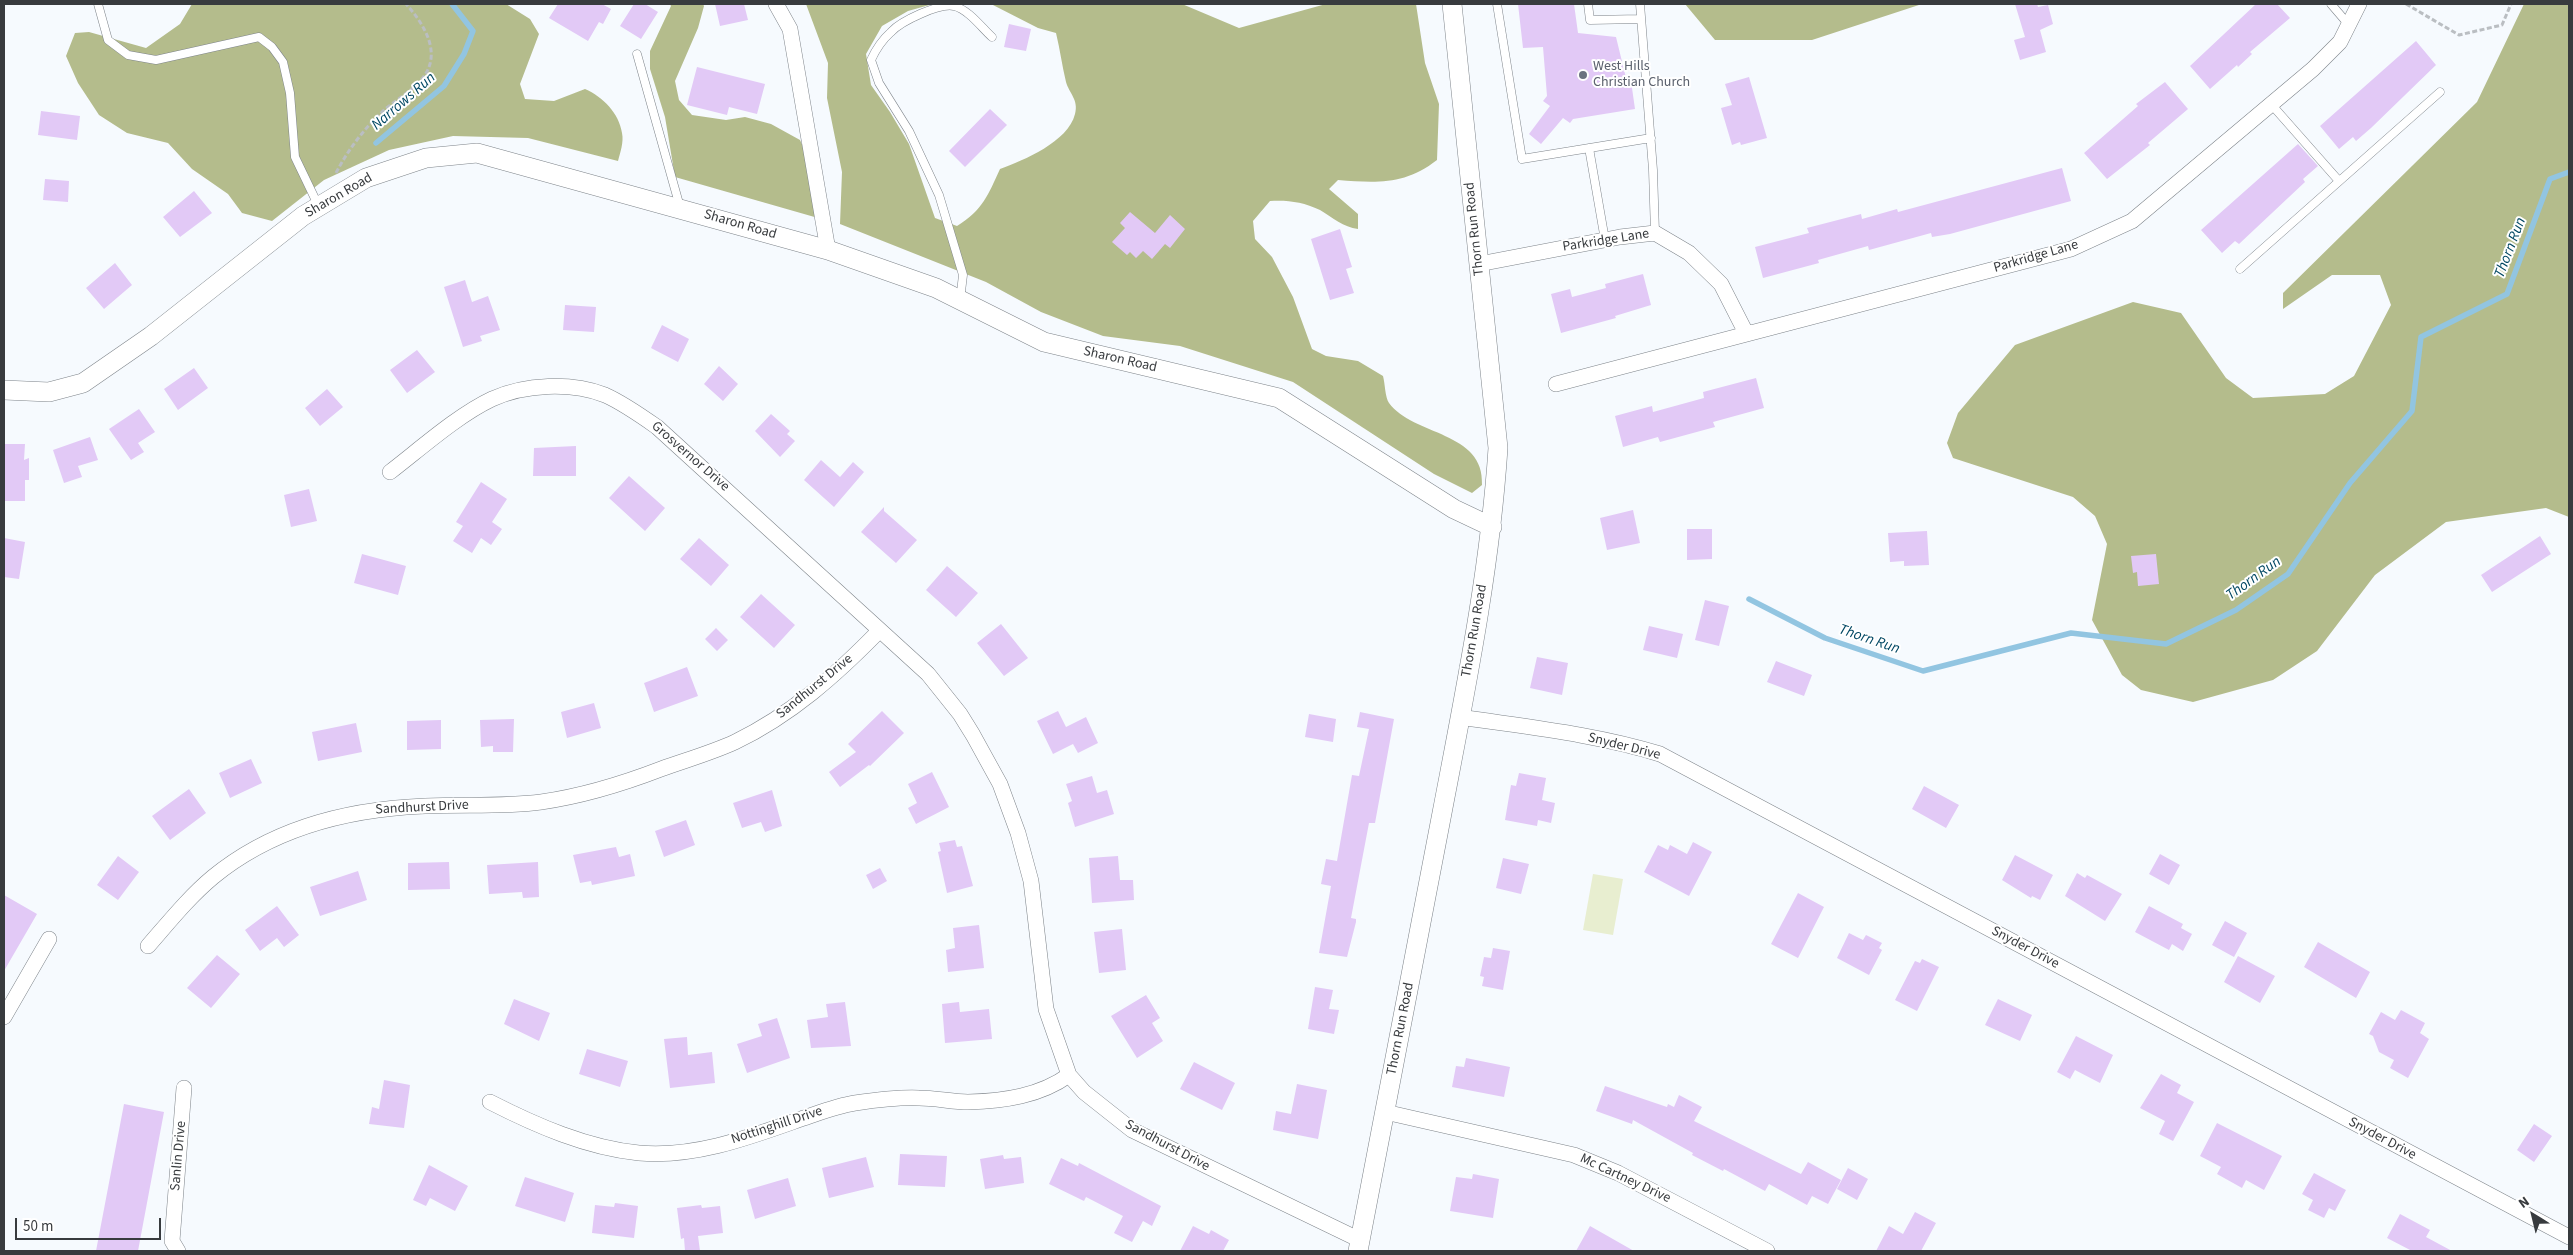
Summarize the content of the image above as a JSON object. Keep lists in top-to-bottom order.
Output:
{
  "streets": {
    "street": [
      "Sharon Road",
      "Thorn Run Road",
      "Parkridge Lane",
      "Grosvernor Drive",
      "Sandhurst Drive",
      "Snyder Drive",
      "Nottinghill Drive",
      "Sanlin Drive",
      "Mc Cartney Drive"
    ]
  },
  "crossings": [
    ["Sharon Road", "Thorn Run Road"],
    ["Thorn Run Road", "Parkridge Lane"],
    ["Thorn Run Road", "Sandhurst Drive"],
    ["Thorn Run Road", "Snyder Drive"],
    ["Thorn Run Road", "Mc Cartney Drive"],
    ["Grosvernor Drive", "Sandhurst Drive"],
    ["Sandhurst Drive", "Nottinghill Drive"]
  ],
  "water": ["Narrows Run", "Thorn Run"],
  "places": ["West Hills Christian Church"],
  "scale_bar": "50 m",
  "north": "top left"
}
